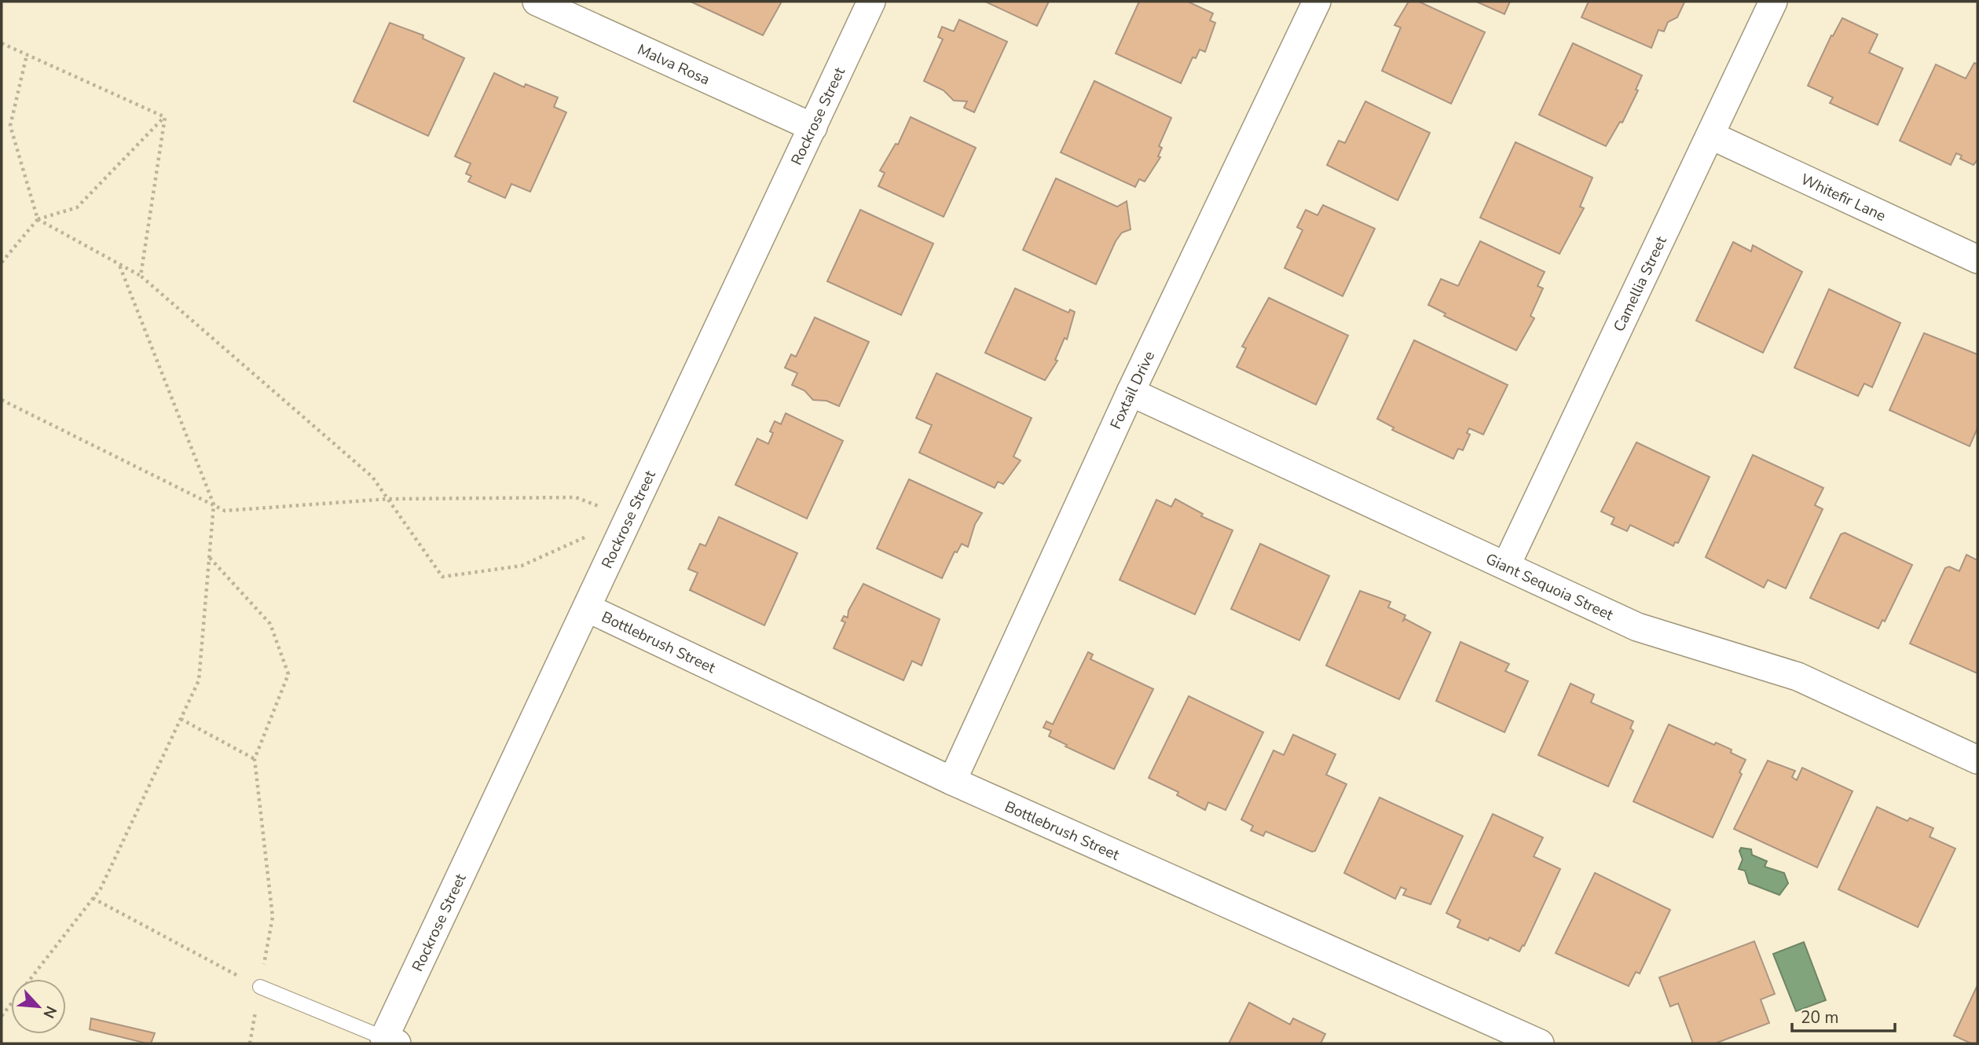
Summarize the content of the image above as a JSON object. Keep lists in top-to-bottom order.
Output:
{
  "streets": {
    "street": [
      "Malva Rosa",
      "Rockrose Street",
      "Whitefir Lane",
      "Camellia Street",
      "Foxtail Drive",
      "Giant Sequoia Street",
      "Bottlebrush Street"
    ]
  },
  "crossings": [
    ["Malva Rosa", "Rockrose Street"],
    ["Rockrose Street", "Bottlebrush Street"],
    ["Whitefir Lane", "Camellia Street"],
    ["Camellia Street", "Giant Sequoia Street"],
    ["Foxtail Drive", "Giant Sequoia Street"],
    ["Foxtail Drive", "Bottlebrush Street"]
  ],
  "scale_bar": "20 m",
  "north": "bottom right"
}
